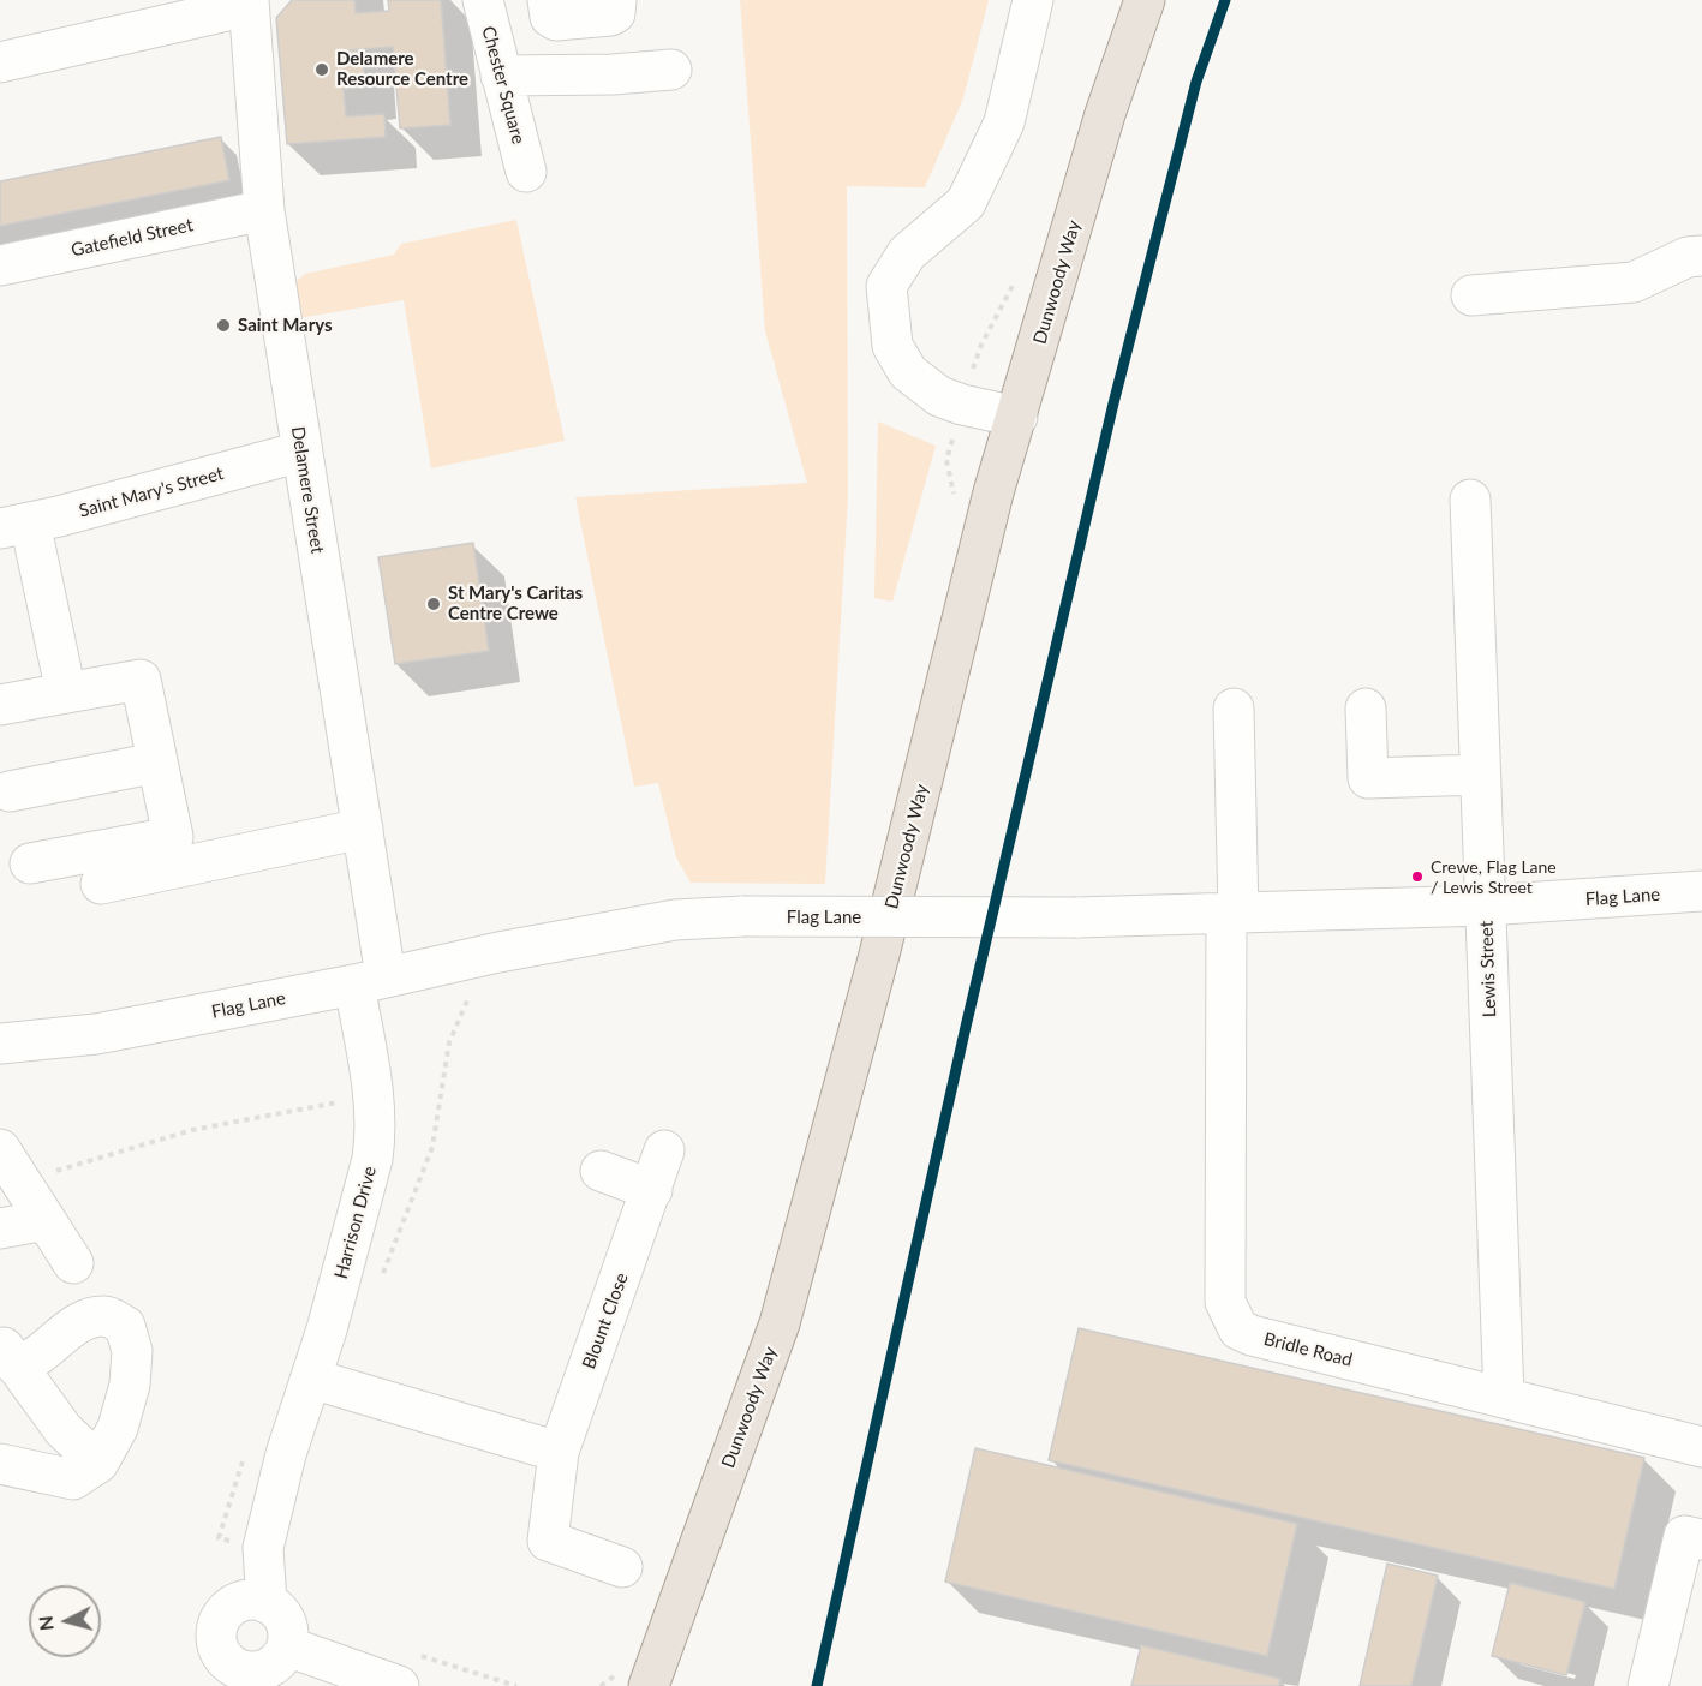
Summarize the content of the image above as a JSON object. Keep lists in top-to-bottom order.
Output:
{
  "streets": {
    "main road": ["Dunwoody Way"],
    "street": [
      "Chester Square",
      "Gatefield Street",
      "Delamere Street",
      "Saint Mary's Street",
      "Flag Lane",
      "Lewis Street",
      "Harrison Drive",
      "Blount Close",
      "Bridle Road"
    ]
  },
  "crossings": [
    ["Gatefield Street", "Delamere Street"],
    ["Delamere Street", "Saint Mary's Street"],
    ["Delamere Street", "Flag Lane"],
    ["Delamere Street", "Harrison Drive"],
    ["Flag Lane", "Lewis Street"],
    ["Flag Lane", "Harrison Drive"],
    ["Flag Lane", "Bridle Road"],
    ["Lewis Street", "Bridle Road"]
  ],
  "places": [
    "Delamere Resource Centre",
    "Saint Marys",
    "St Mary's Caritas Centre Crewe",
    "Crewe, Flag Lane / Lewis Street"
  ],
  "north": "left"
}
